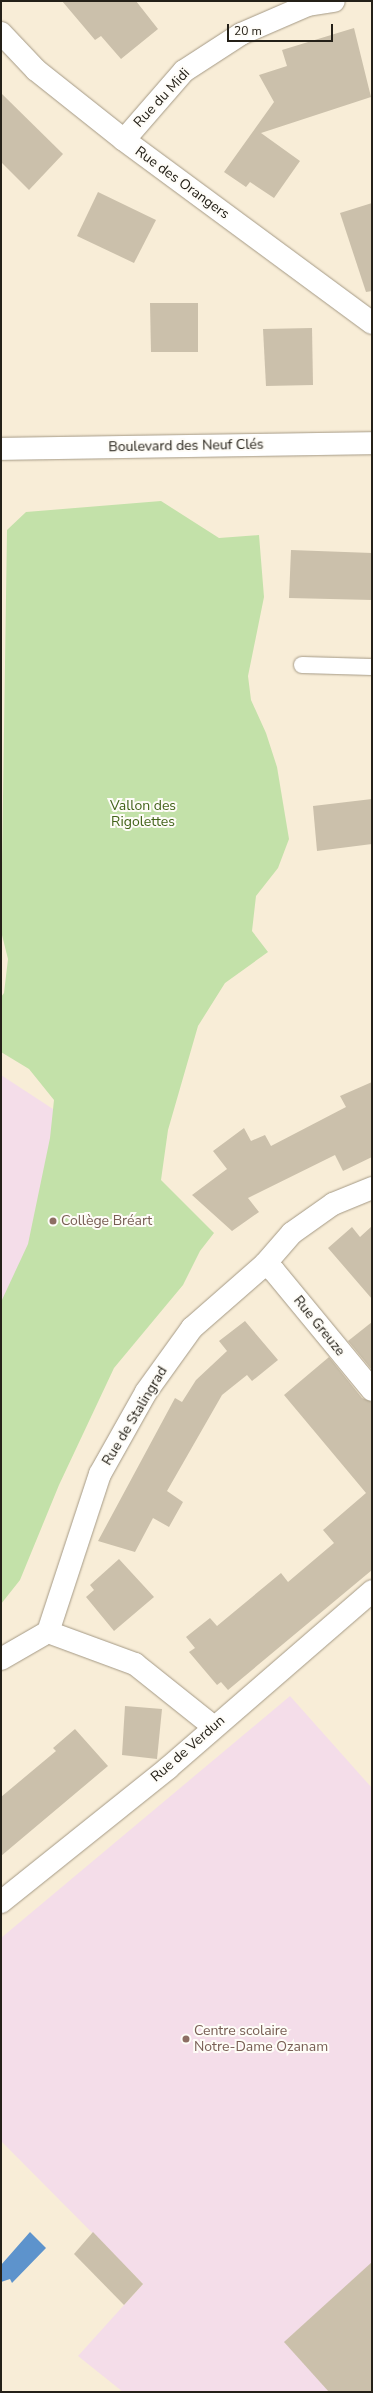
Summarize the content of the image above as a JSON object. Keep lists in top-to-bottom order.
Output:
{
  "streets": {
    "street": [
      "Rue du Midi",
      "Rue des Orangers",
      "Boulevard des Neuf Clés",
      "Rue Greuze",
      "Rue de Stalingrad",
      "Rue de Verdun"
    ]
  },
  "crossings": [
    ["Rue du Midi", "Rue des Orangers"],
    ["Rue Greuze", "Rue de Stalingrad"]
  ],
  "parks": ["Vallon des Rigolettes"],
  "places": ["Collège Bréart", "Centre scolaire Notre-Dame Ozanam"],
  "scale_bar": "20 m"
}
